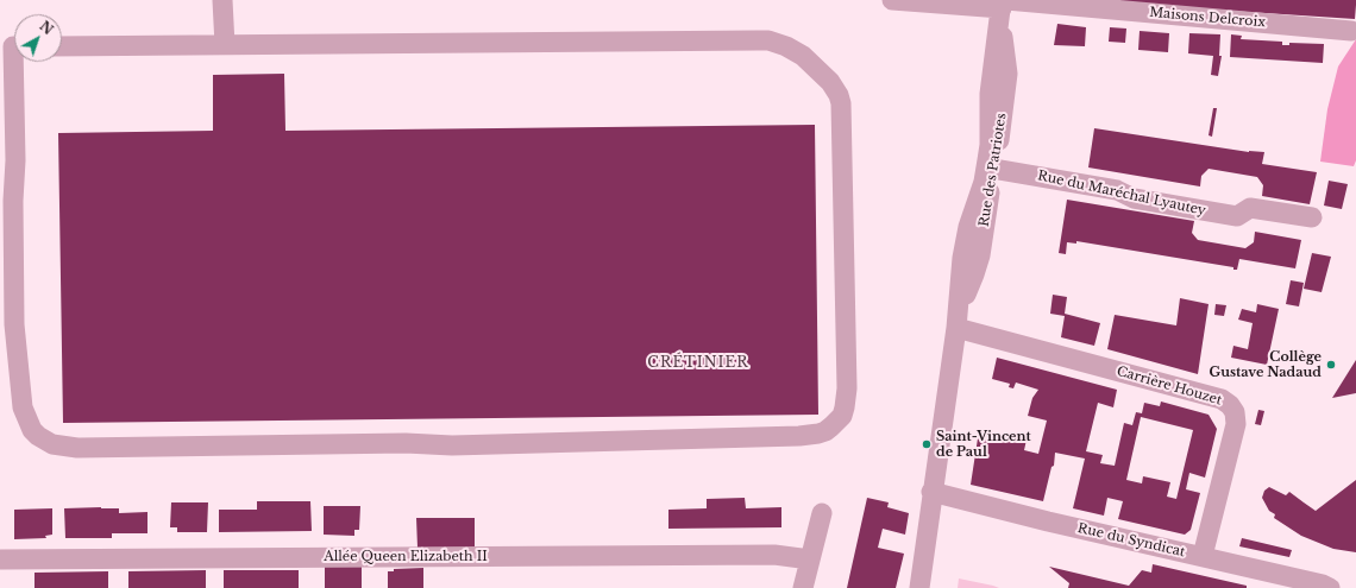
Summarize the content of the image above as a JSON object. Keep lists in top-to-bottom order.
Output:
{
  "streets": {
    "street": [
      "Maisons Delcroix",
      "Rue des Patriotes",
      "Rue du Maréchal Lyautey",
      "Carrière Houzet",
      "Rue du Syndicat",
      "Allée Queen Elizabeth II"
    ]
  },
  "crossings": [
    ["Maisons Delcroix", "Rue des Patriotes"],
    ["Rue des Patriotes", "Rue du Maréchal Lyautey"],
    ["Rue des Patriotes", "Carrière Houzet"],
    ["Rue des Patriotes", "Rue du Syndicat"],
    ["Carrière Houzet", "Rue du Syndicat"]
  ],
  "districts": ["CRÉTINIER"],
  "places": ["Collège Gustave Nadaud", "Saint-Vincent de Paul"],
  "north": "top right"
}
